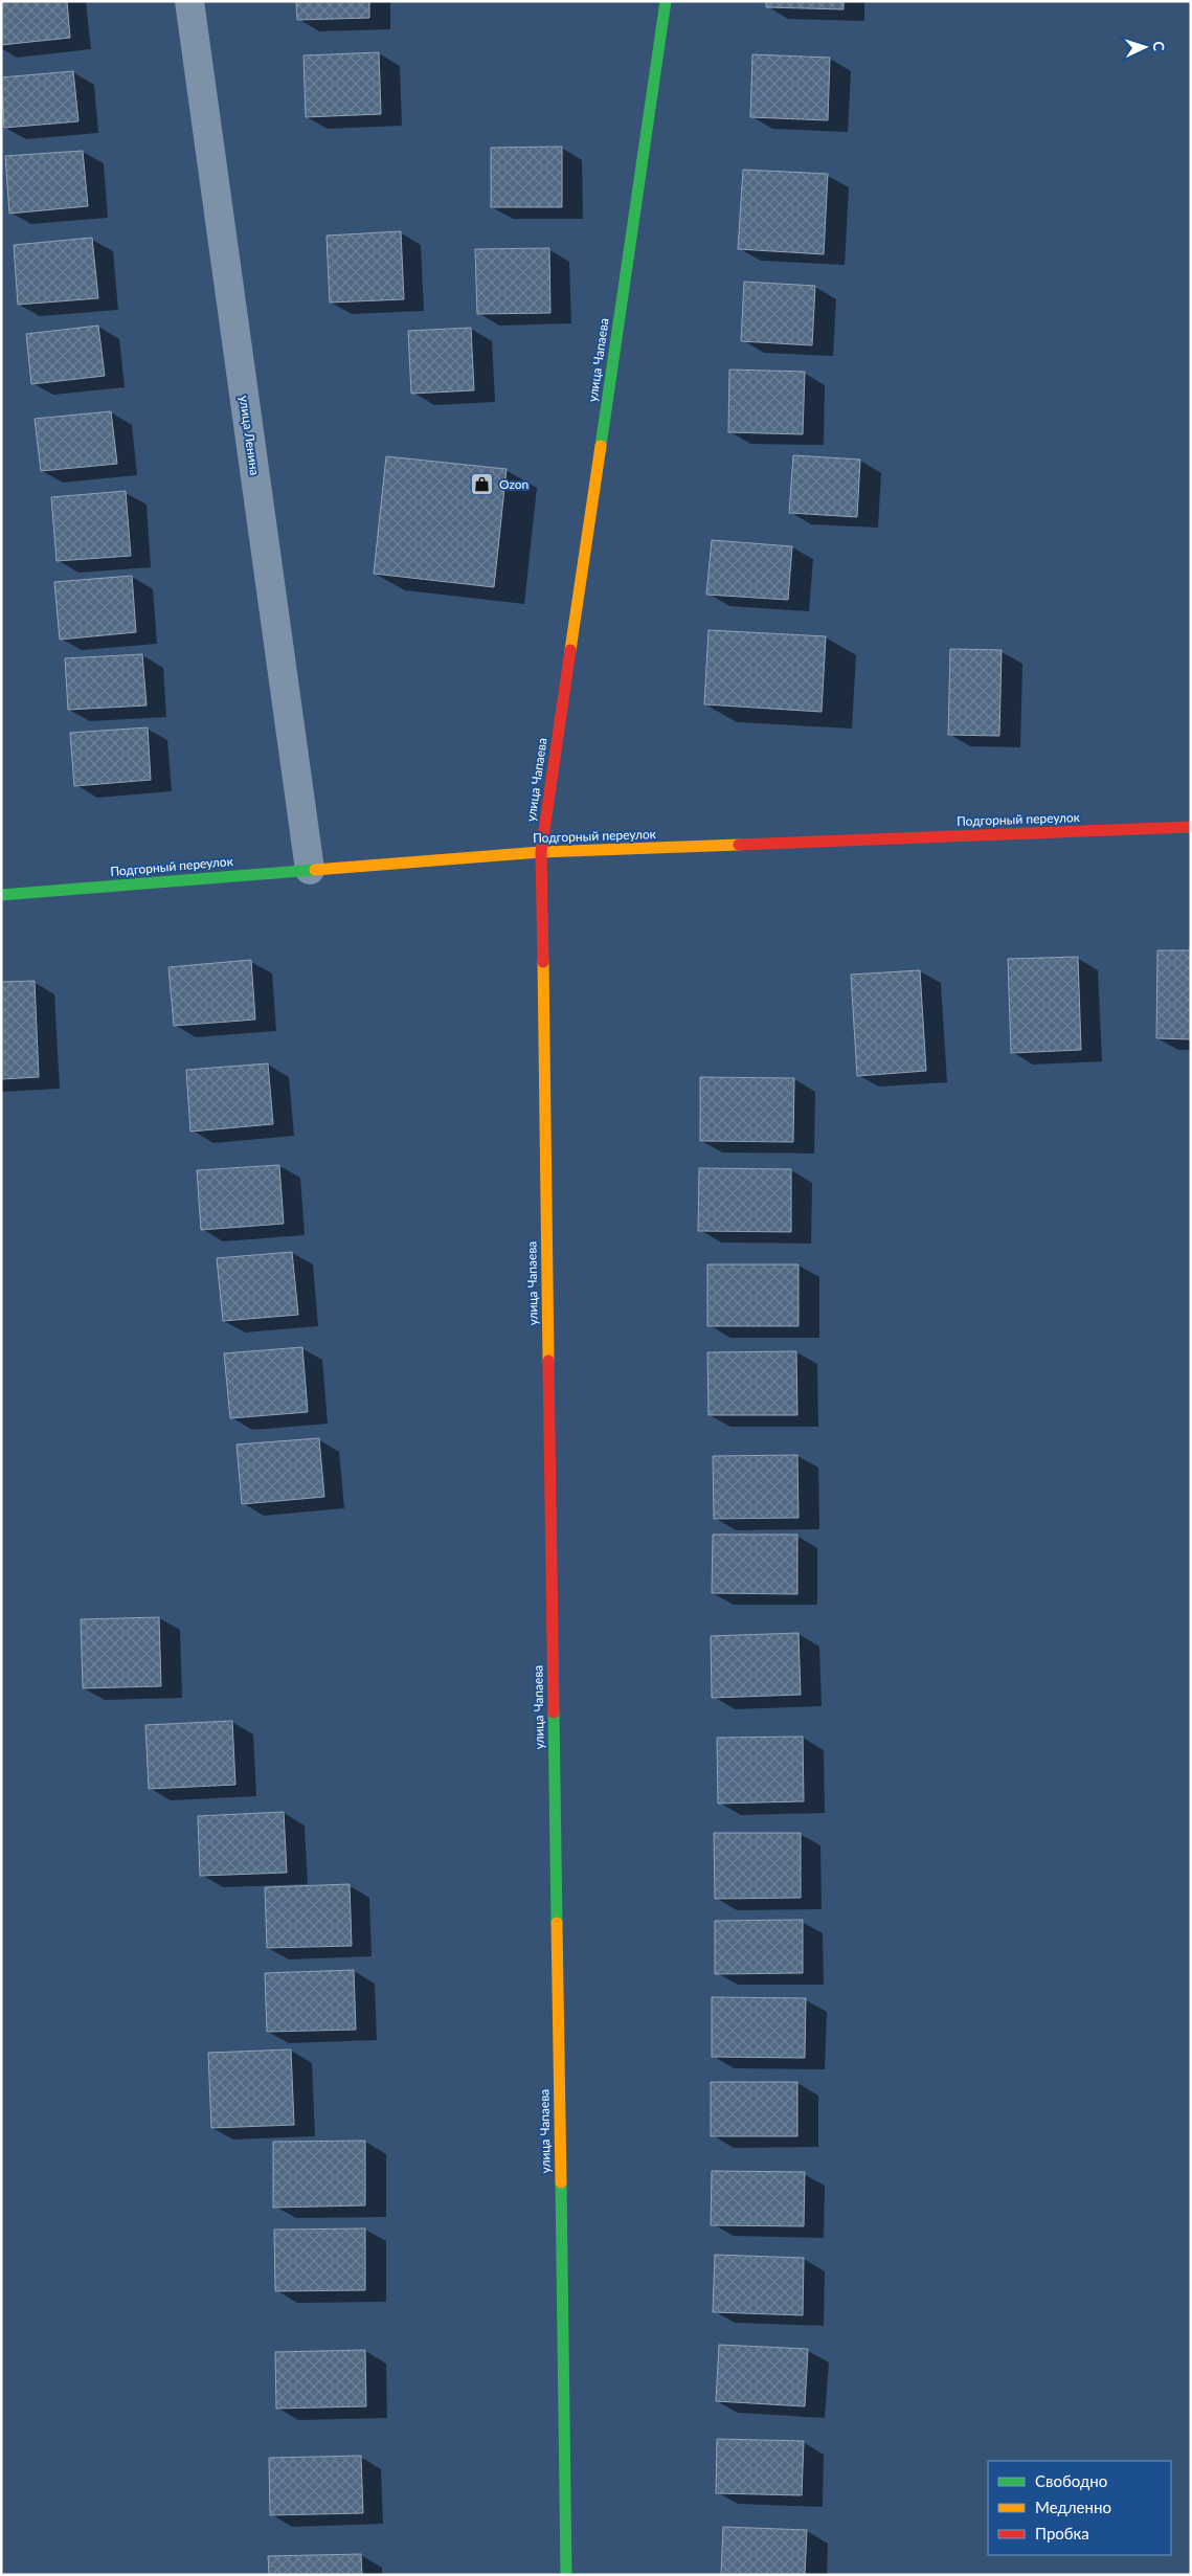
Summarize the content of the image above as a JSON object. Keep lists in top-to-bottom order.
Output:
{
  "streets": {
    "street": ["улица Чапаева", "улица Ленина", "Подгорный переулок"]
  },
  "crossings": [
    ["улица Чапаева", "Подгорный переулок"],
    ["улица Ленина", "Подгорный переулок"]
  ],
  "places": {
    "shop": ["Ozon"]
  },
  "legend": ["Свободно", "Медленно", "Пробка"],
  "north": "right"
}
